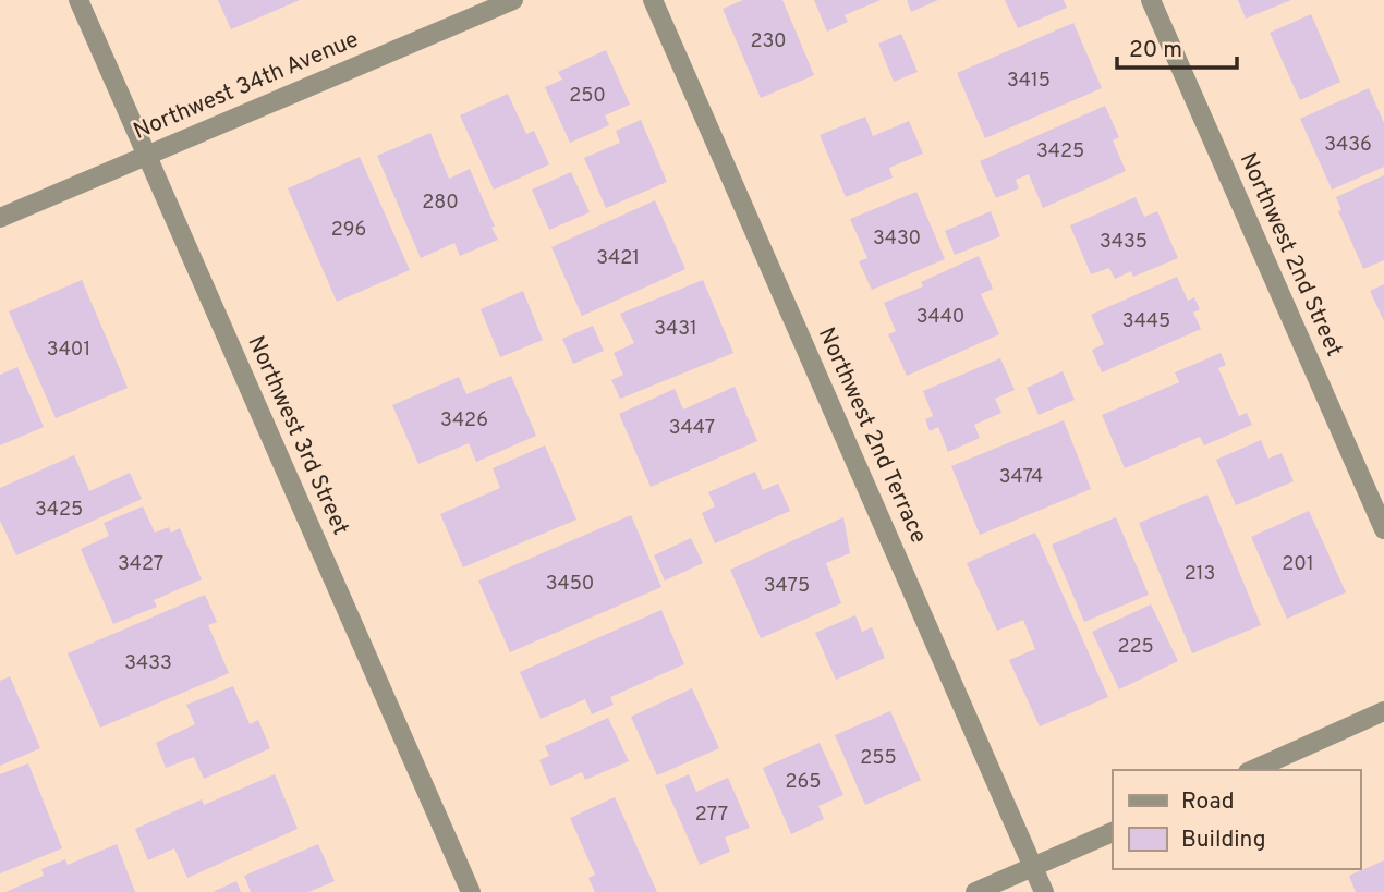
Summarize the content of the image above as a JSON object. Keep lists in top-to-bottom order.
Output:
{
  "streets": {
    "street": [
      "Northwest 34th Avenue",
      "Northwest 2nd Street",
      "Northwest 3rd Street",
      "Northwest 2nd Terrace"
    ]
  },
  "crossings": [
    ["Northwest 34th Avenue", "Northwest 3rd Street"]
  ],
  "house_numbers": [
    "230",
    "3415",
    "250",
    "3436",
    "3425",
    "280",
    "296",
    "3430",
    "3435",
    "3421",
    "3440",
    "3445",
    "3431",
    "3401",
    "3426",
    "3447",
    "3474",
    "3425",
    "3427",
    "201",
    "213",
    "3450",
    "3475",
    "225",
    "3433",
    "255",
    "265",
    "277"
  ],
  "legend": ["Road", "Building"],
  "scale_bar": "20 m"
}
